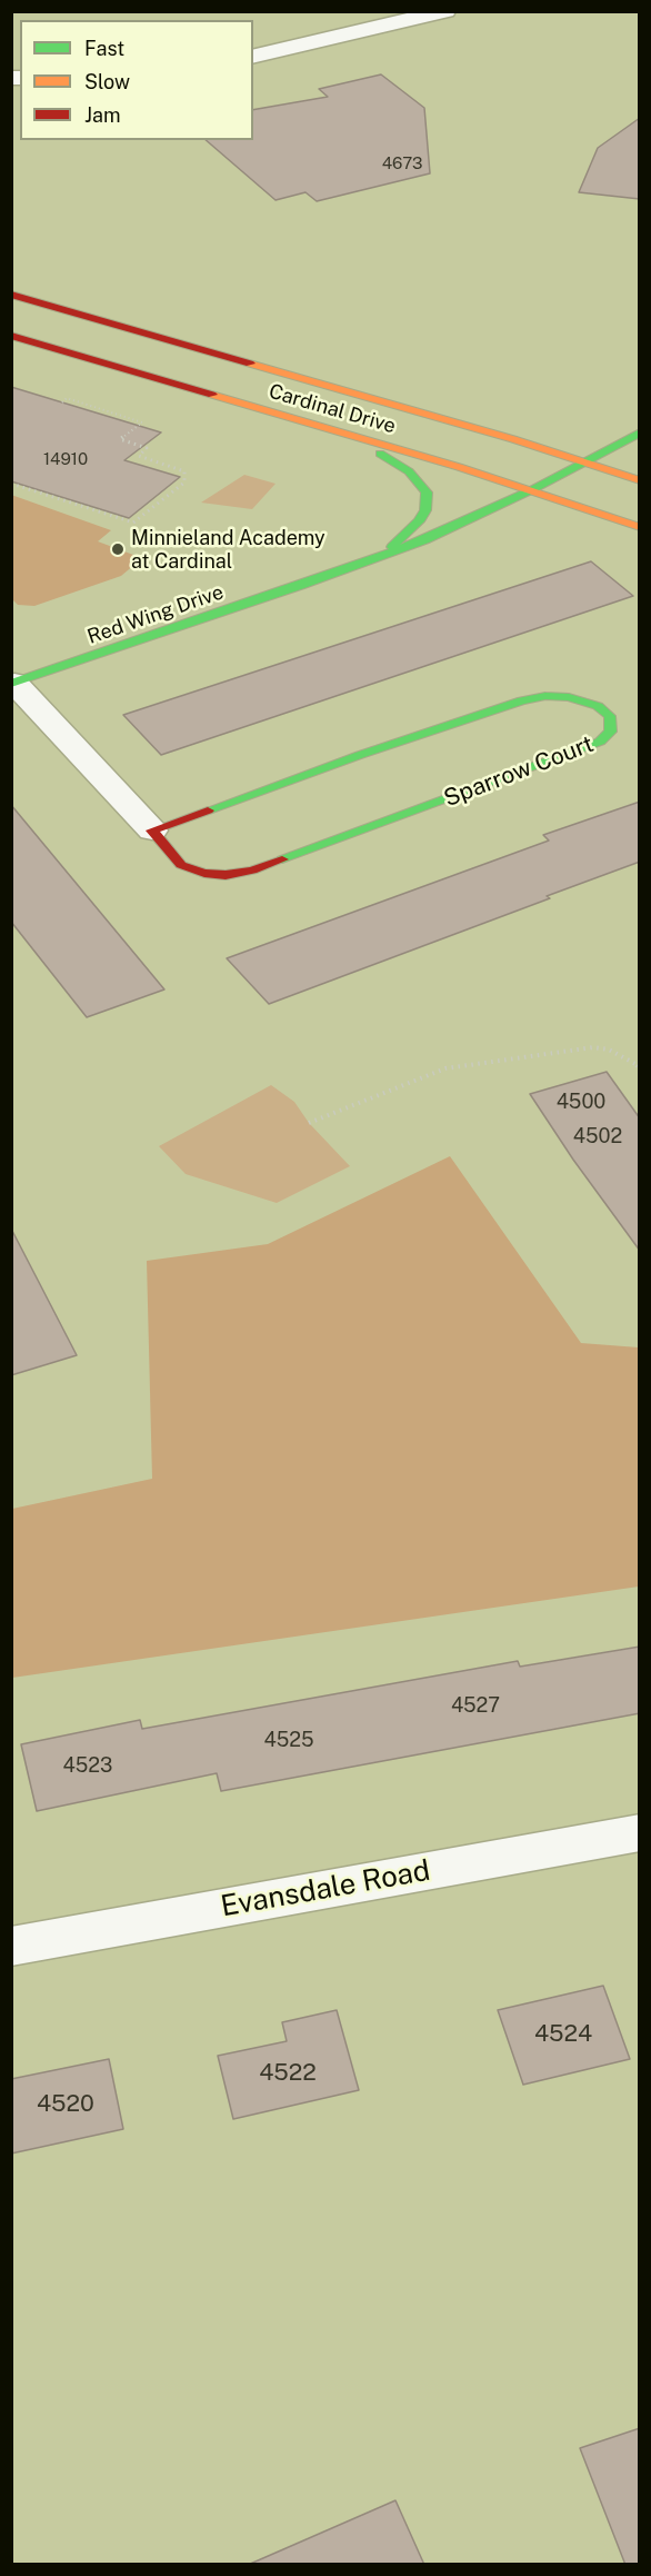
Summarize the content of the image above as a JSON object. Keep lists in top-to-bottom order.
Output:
{
  "streets": {
    "main road": ["Cardinal Drive", "Red Wing Drive", "Sparrow Court"],
    "street": ["Evansdale Road"]
  },
  "crossings": [
    ["Cardinal Drive", "Red Wing Drive"],
    ["Red Wing Drive", "Sparrow Court"]
  ],
  "places": ["Minnieland Academy at Cardinal"],
  "house_numbers": [
    "4673",
    "14910",
    "4500",
    "4502",
    "4527",
    "4525",
    "4523",
    "4524",
    "4522",
    "4520"
  ],
  "legend": ["Fast", "Slow", "Jam"]
}
